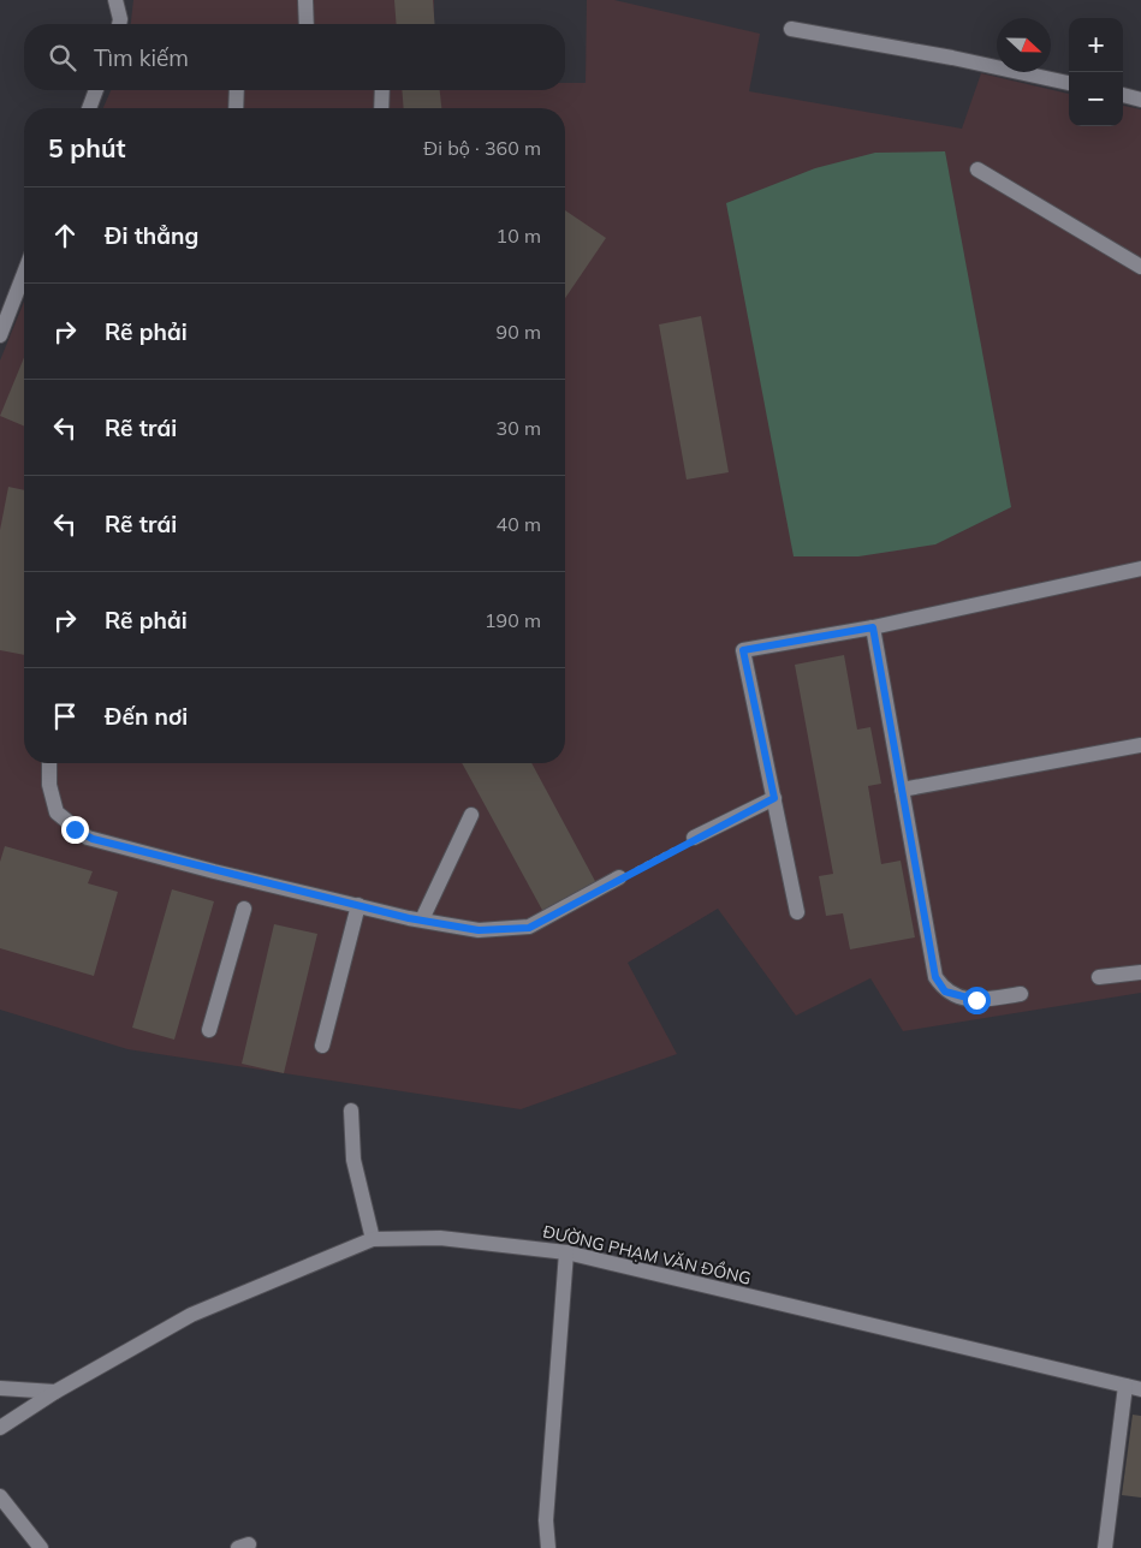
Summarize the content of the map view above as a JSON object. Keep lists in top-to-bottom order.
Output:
{
  "streets": {
    "street": ["ĐƯỜNG PHẠM VĂN ĐỒNG"]
  },
  "north": "right",
  "page": {
    "map_buttons": ["+", "−"],
    "search": "Tìm kiếm",
    "heading": ["5 phút", "Đi bộ · 360 m"],
    "list": [
      ["Đi thẳng", "10 m"],
      ["Rẽ phải", "90 m"],
      ["Rẽ trái", "30 m"],
      ["Rẽ trái", "40 m"],
      ["Rẽ phải", "190 m"],
      "Đến nơi"
    ]
  }
}
